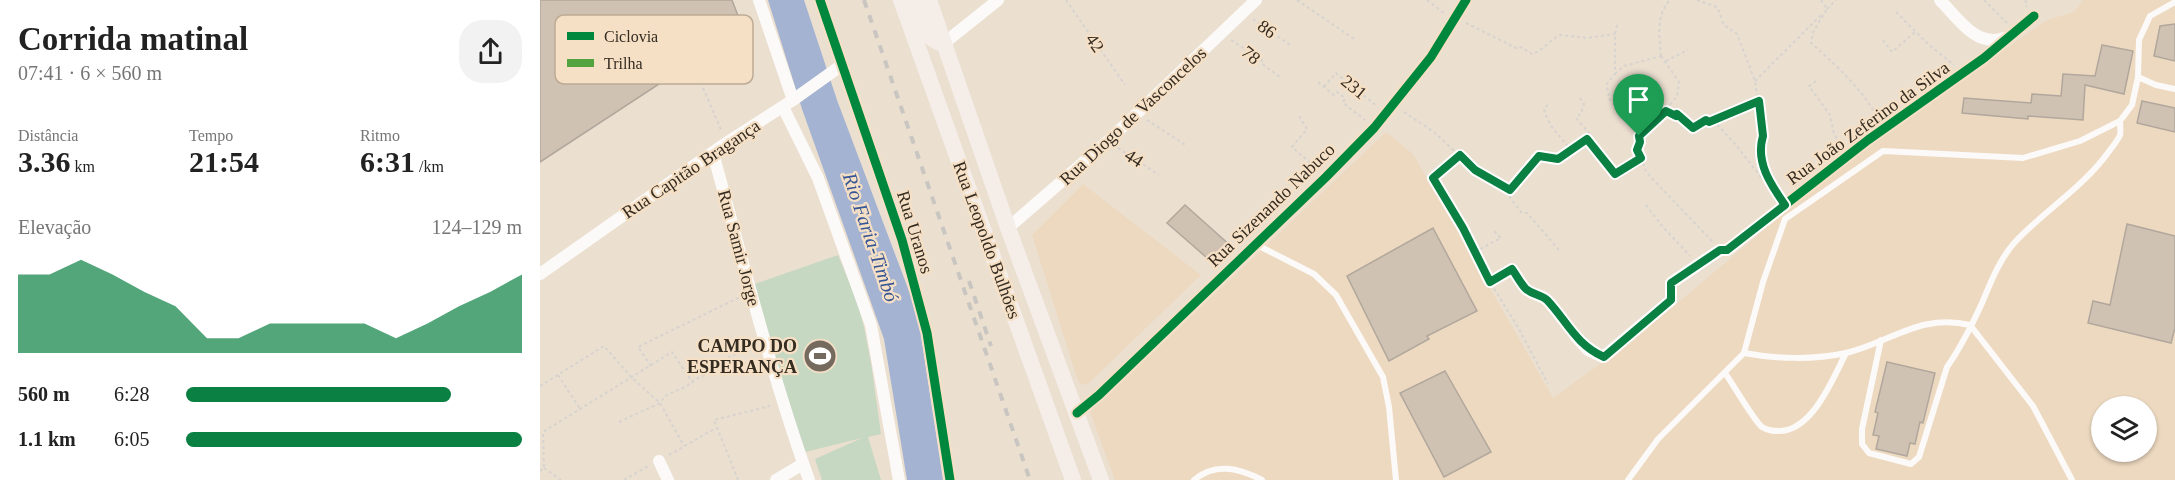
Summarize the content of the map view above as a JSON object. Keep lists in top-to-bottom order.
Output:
{
  "streets": {
    "main road": ["Rua Leopoldo Bulhões"],
    "street": [
      "Rua Diogo de Vasconcelos",
      "Rua João Zeferino da Silva",
      "Rua Capitão Bragança",
      "Rua Sizenando Nabuco",
      "Rua Uranos",
      "Rua Samir Jorge"
    ],
    "path": [
      "86",
      "42",
      "78",
      "231",
      "44"
    ]
  },
  "crossings": [
    ["86", "Rua Diogo de Vasconcelos"],
    ["78", "Rua Diogo de Vasconcelos"],
    ["231", "Rua Sizenando Nabuco"],
    ["Rua Diogo de Vasconcelos", "44"],
    ["Rua Diogo de Vasconcelos", "Rua Leopoldo Bulhões"],
    ["Rua Capitão Bragança", "Rua Uranos"],
    ["Rua Capitão Bragança", "Rua Samir Jorge"],
    ["Rua Sizenando Nabuco", "Rua Leopoldo Bulhões"]
  ],
  "water": ["Rio Faria-Timbó"],
  "places": {
    "sports": ["CAMPO DO ESPERANÇA"]
  },
  "legend": ["Ciclovia", "Trilha"],
  "page": {
    "heading": ["Corrida matinal", "07:41 · 6 × 560 m"],
    "stats": [
      ["Distância", "3.36 km"],
      ["Tempo", "21:54"],
      ["Ritmo", "6:31 /km"]
    ],
    "chart": ["Elevação", "124–129 m"],
    "list": [
      {
        "name": "560 m",
        "note": "6:28"
      },
      {
        "name": "1.1 km",
        "note": "6:05"
      }
    ]
  }
}
